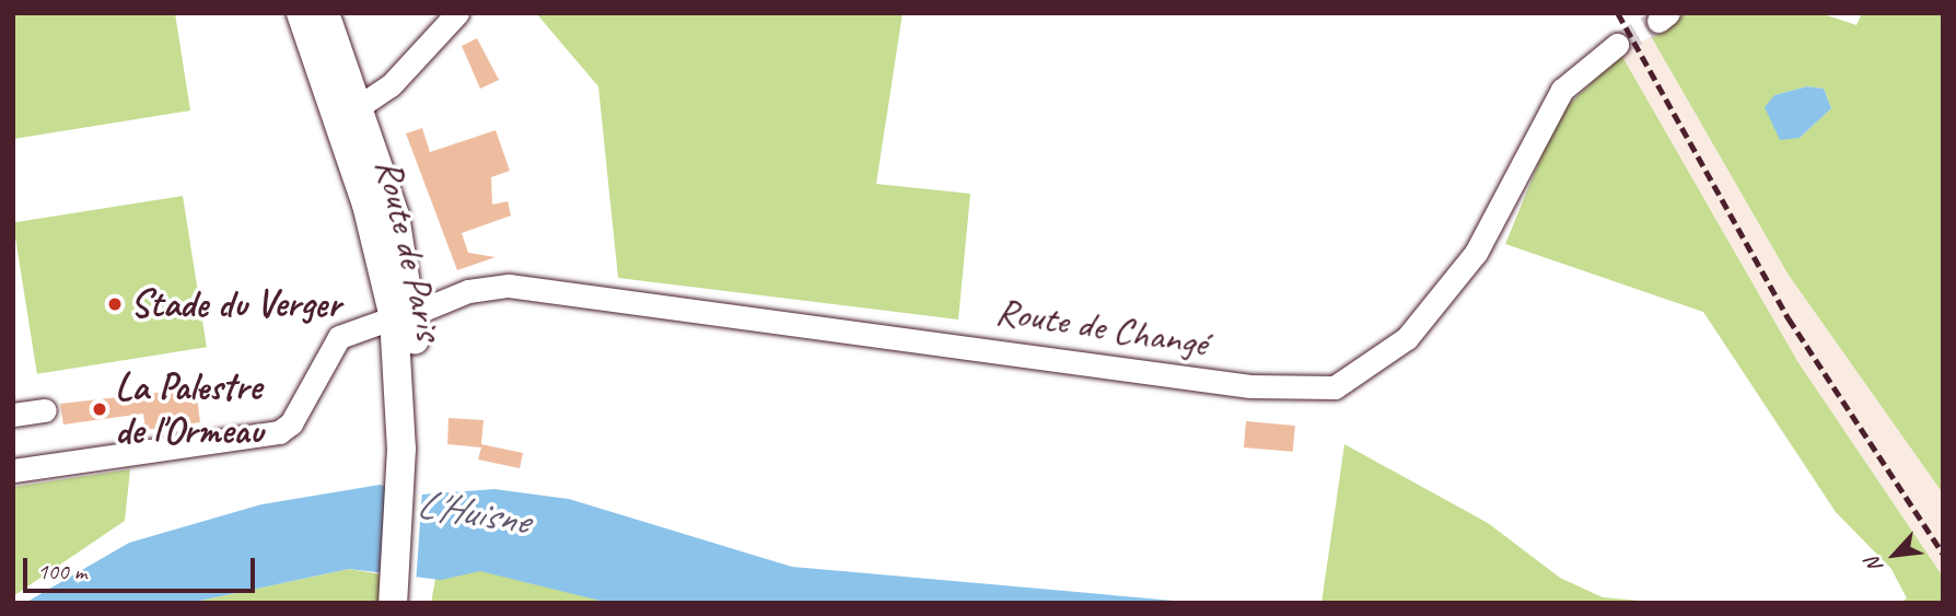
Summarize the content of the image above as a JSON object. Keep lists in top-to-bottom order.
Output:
{
  "streets": {
    "main road": ["Route de Paris"],
    "street": ["Route de Changé"]
  },
  "crossings": [
    ["Route de Paris", "Route de Changé"]
  ],
  "water": ["L'Huisne"],
  "places": ["Stade du Verger", "La Palestre de l'Ormeau"],
  "scale_bar": "100 m",
  "north": "bottom left"
}
